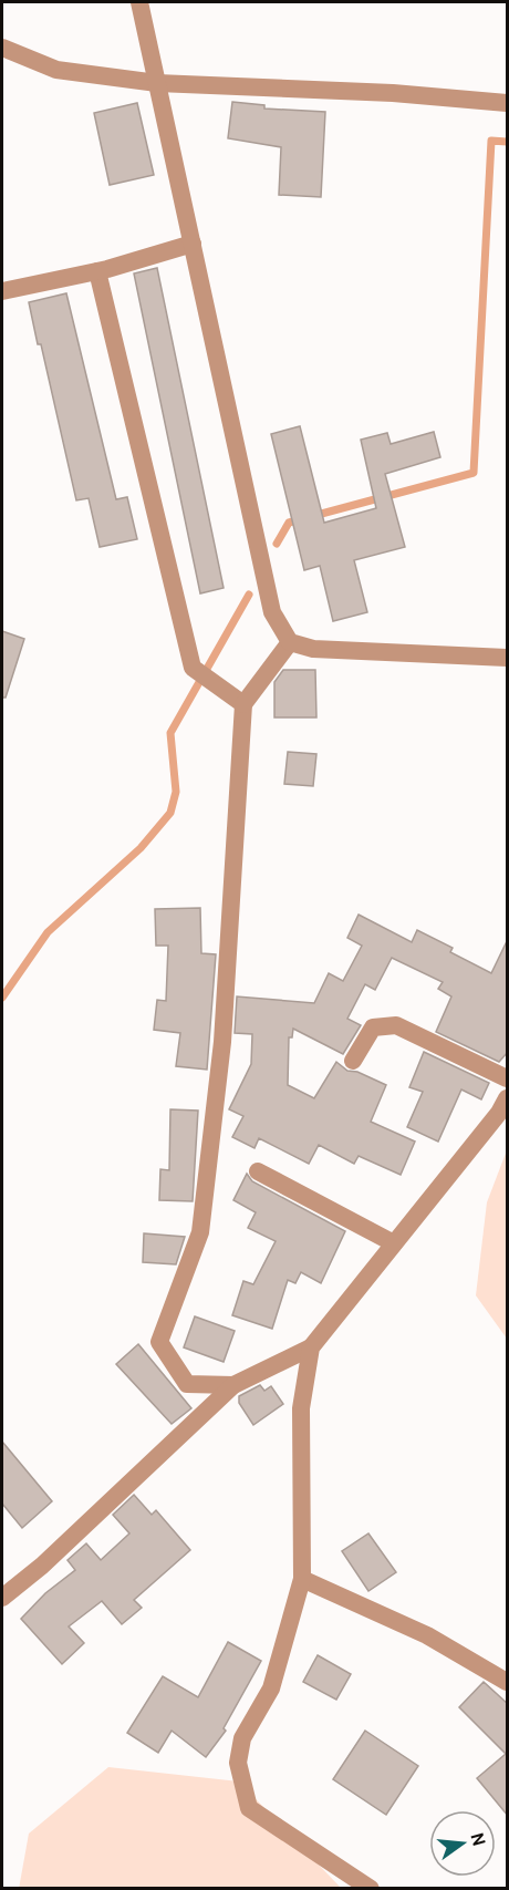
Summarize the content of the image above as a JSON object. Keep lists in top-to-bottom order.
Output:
{
  "north": "right"
}
